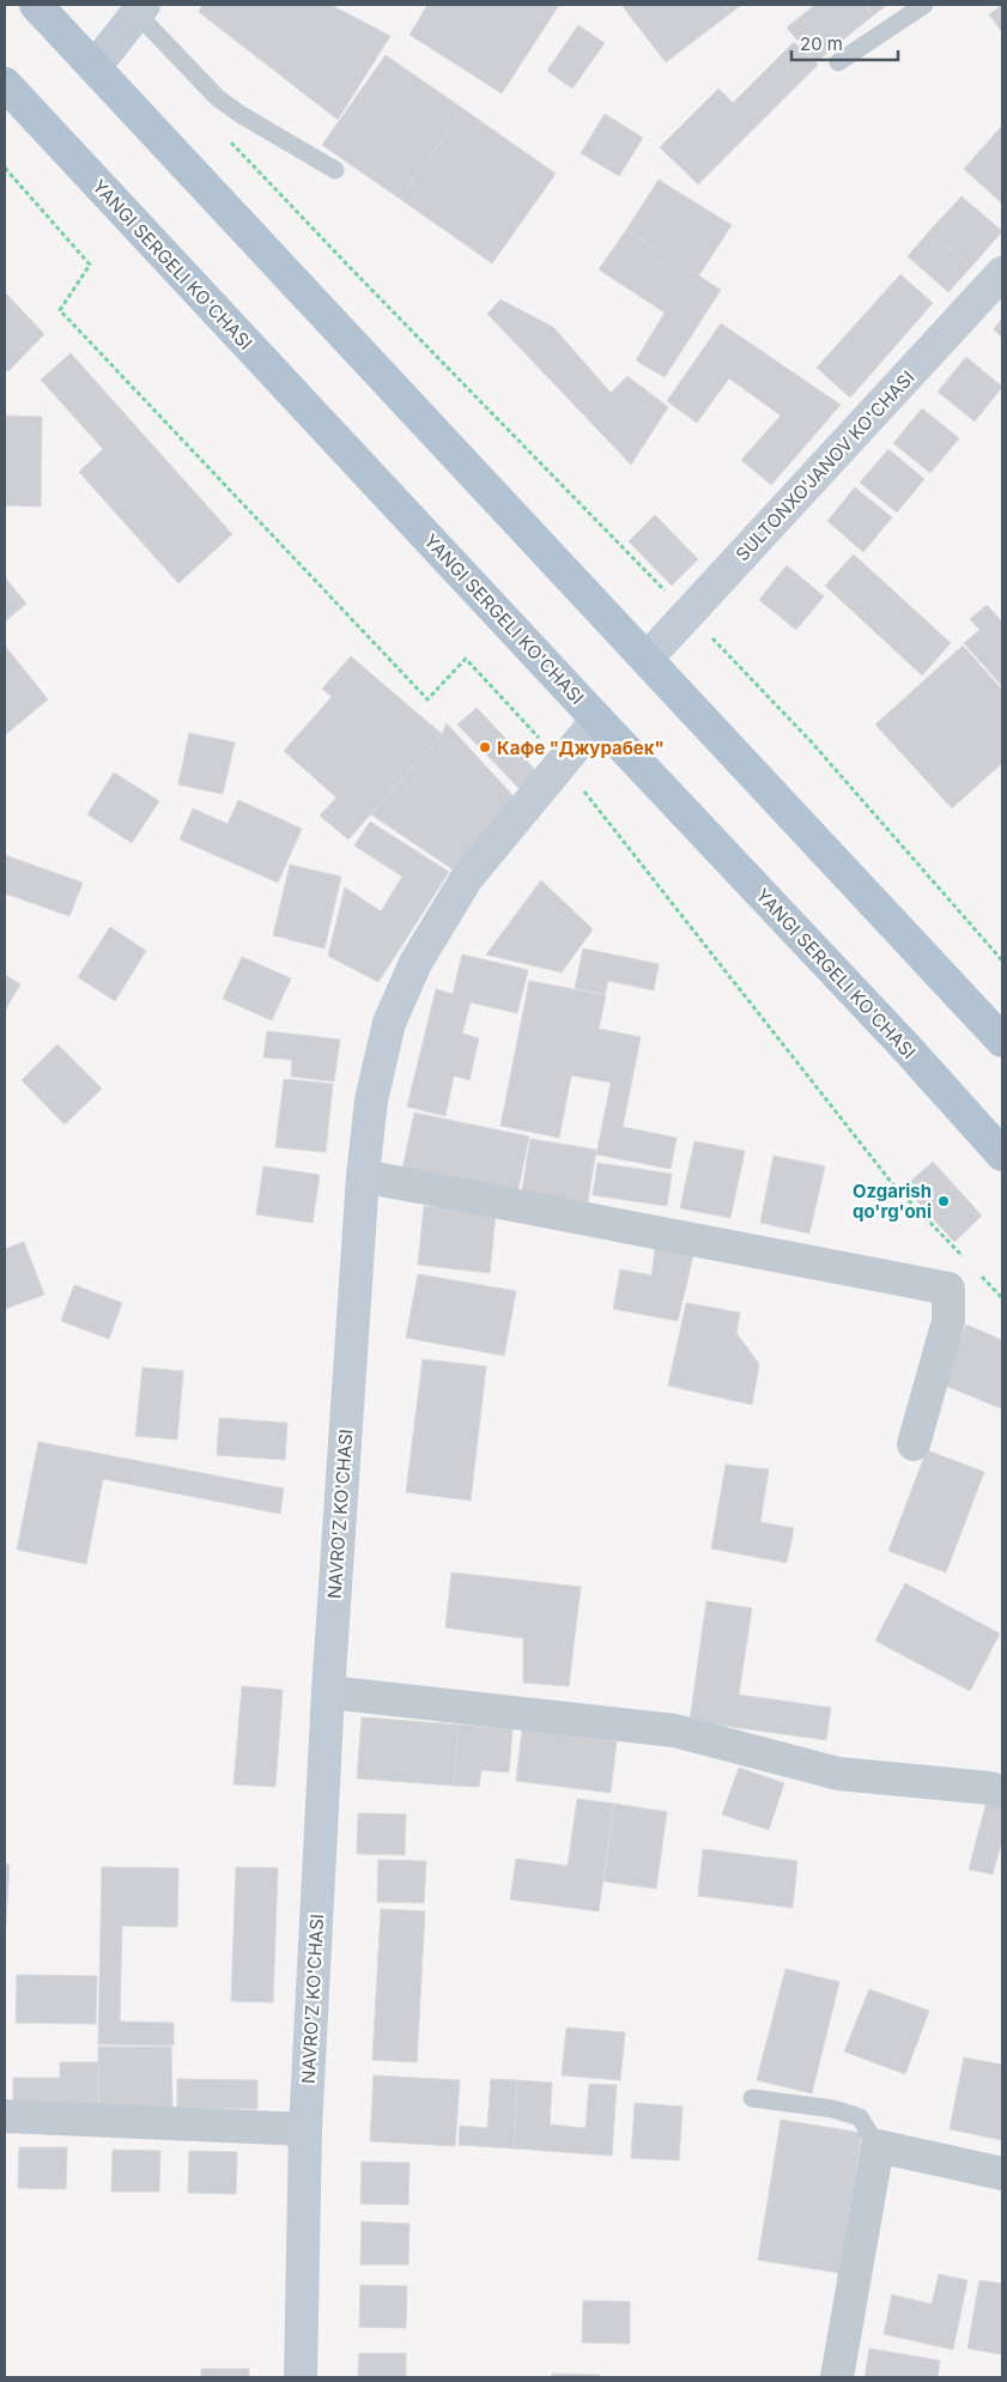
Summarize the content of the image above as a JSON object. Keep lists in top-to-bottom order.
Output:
{
  "streets": {
    "main road": ["YANGI SERGELI KO'CHASI"],
    "street": ["SULTONXO'JANOV KO'CHASI", "NAVRO'Z KO'CHASI"]
  },
  "crossings": [
    ["YANGI SERGELI KO'CHASI", "NAVRO'Z KO'CHASI"]
  ],
  "places": ["Кафе \"Джурабек\"", "Ozgarish qo'rg'oni"],
  "scale_bar": "20 m"
}
